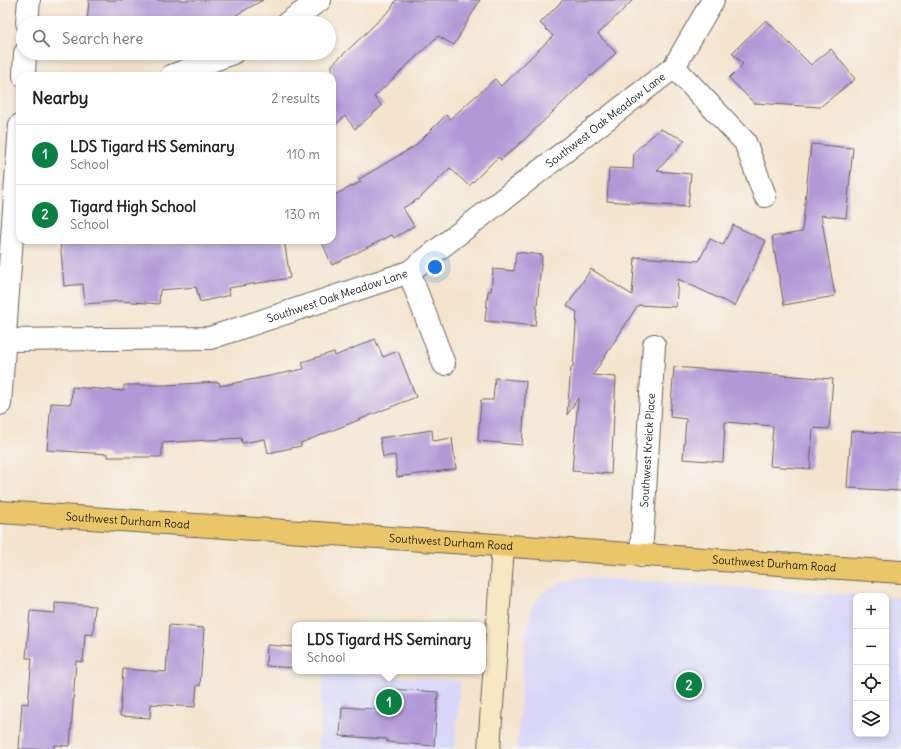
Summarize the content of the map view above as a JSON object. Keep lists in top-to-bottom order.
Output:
{
  "streets": {
    "main road": ["Southwest Durham Road"],
    "street": ["Southwest Oak Meadow Lane", "Southwest Kreick Place"]
  },
  "crossings": [
    ["Southwest Kreick Place", "Southwest Durham Road"]
  ],
  "page": {
    "search": "Search here",
    "heading": ["Nearby", "2 results"],
    "list": [
      {
        "mark": "1",
        "name": "LDS Tigard HS Seminary",
        "note": "School",
        "value": "110 m"
      },
      {
        "mark": "2",
        "name": "Tigard High School",
        "note": "School",
        "value": "130 m"
      }
    ],
    "map_buttons": ["+", "−"],
    "popup": ["LDS Tigard HS Seminary", "School"],
    "pins": ["2", "1"]
  }
}
